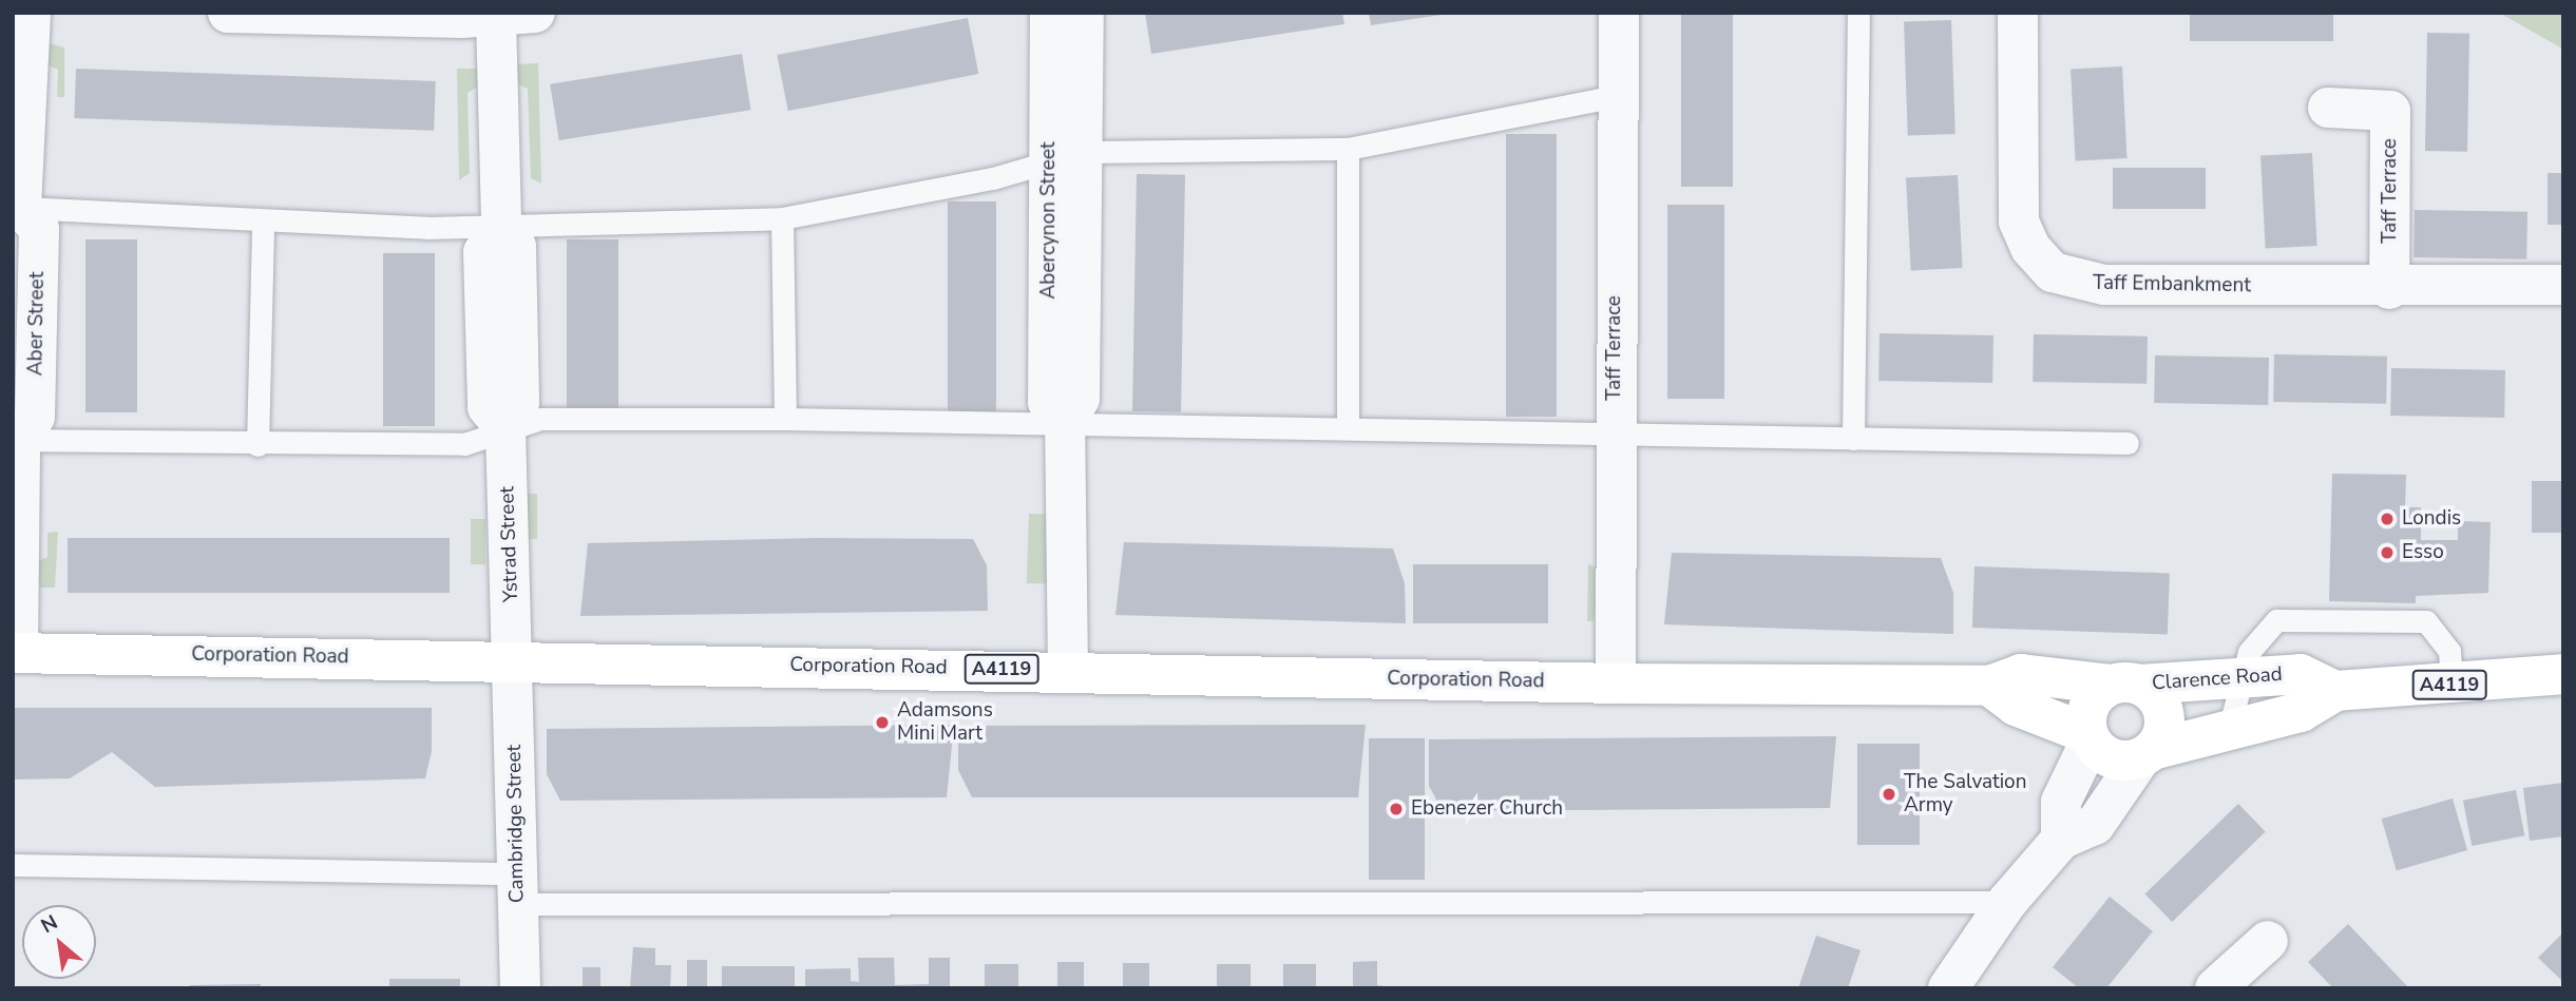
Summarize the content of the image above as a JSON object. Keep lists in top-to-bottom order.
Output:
{
  "streets": {
    "main road": ["Corporation Road", "A4119", "Clarence Road"],
    "street": [
      "Taff Terrace",
      "Abercynon Street",
      "Taff Embankment",
      "Aber Street",
      "Ystrad Street",
      "Cambridge Street"
    ]
  },
  "crossings": [
    ["Taff Terrace", "Taff Embankment"],
    ["Taff Terrace", "Corporation Road"],
    ["Abercynon Street", "Corporation Road"],
    ["Aber Street", "Corporation Road"],
    ["Ystrad Street", "Corporation Road"],
    ["Ystrad Street", "Cambridge Street"],
    ["Corporation Road", "Clarence Road"],
    ["Corporation Road", "Cambridge Street"]
  ],
  "places": [
    "Londis",
    "Esso",
    "Adamsons Mini Mart",
    "The Salvation Army",
    "Ebenezer Church"
  ],
  "north": "top left"
}
